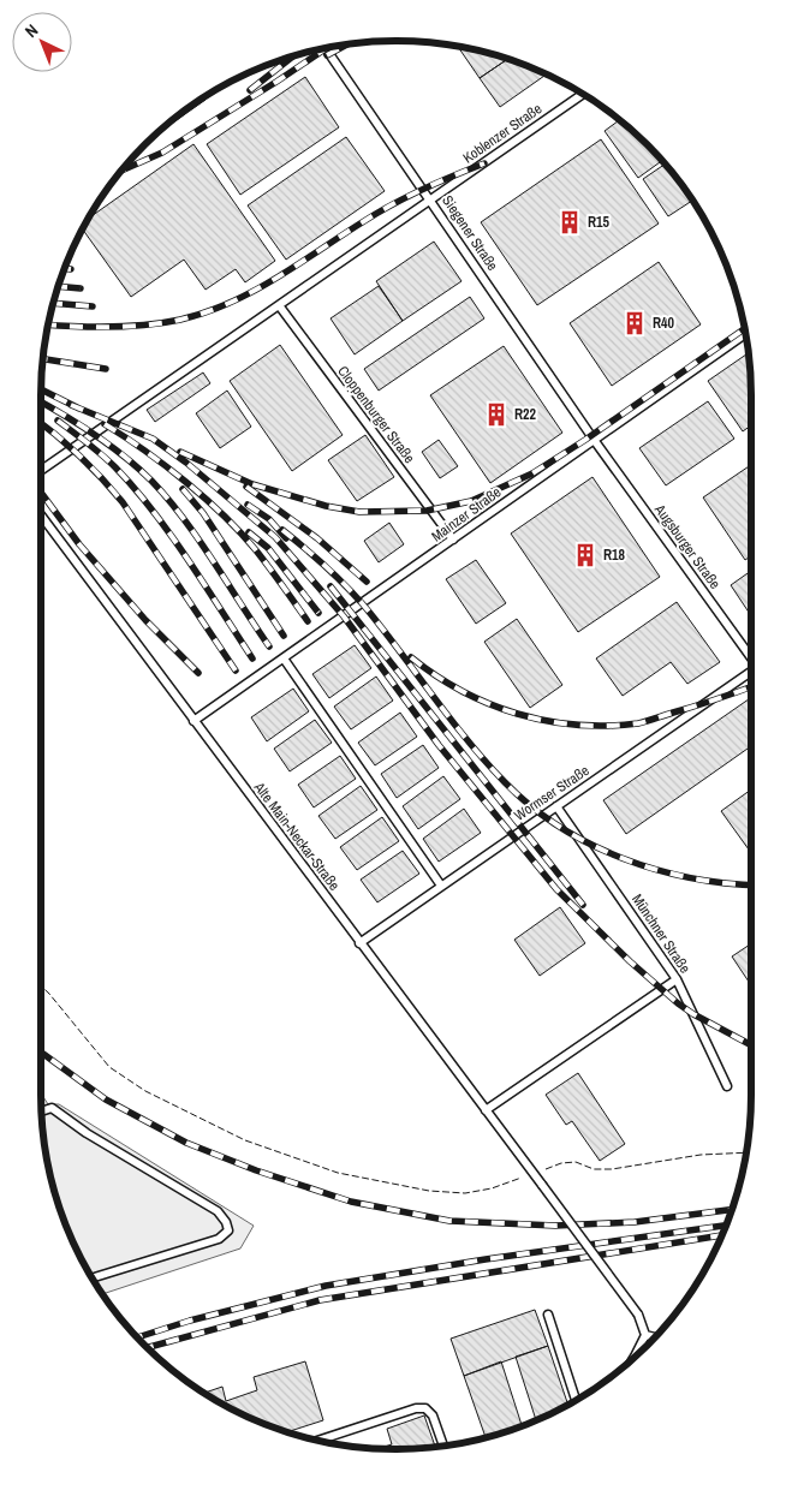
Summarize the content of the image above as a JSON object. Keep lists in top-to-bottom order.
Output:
{
  "streets": {
    "lane": [
      "Koblenzer Straße",
      "Siegener Straße",
      "Cloppenburger Straße",
      "Mainzer Straße",
      "Augsburger Straße",
      "Wormser Straße",
      "Alte Main-Neckar-Straße",
      "Münchner Straße"
    ]
  },
  "crossings": [
    ["Koblenzer Straße", "Siegener Straße"],
    ["Siegener Straße", "Mainzer Straße"],
    ["Siegener Straße", "Augsburger Straße"],
    ["Cloppenburger Straße", "Mainzer Straße"],
    ["Mainzer Straße", "Augsburger Straße"],
    ["Mainzer Straße", "Alte Main-Neckar-Straße"],
    ["Wormser Straße", "Alte Main-Neckar-Straße"],
    ["Wormser Straße", "Münchner Straße"]
  ],
  "places": {
    "building": [
      "R15",
      "R40",
      "R22",
      "R18"
    ]
  },
  "north": "top left"
}
